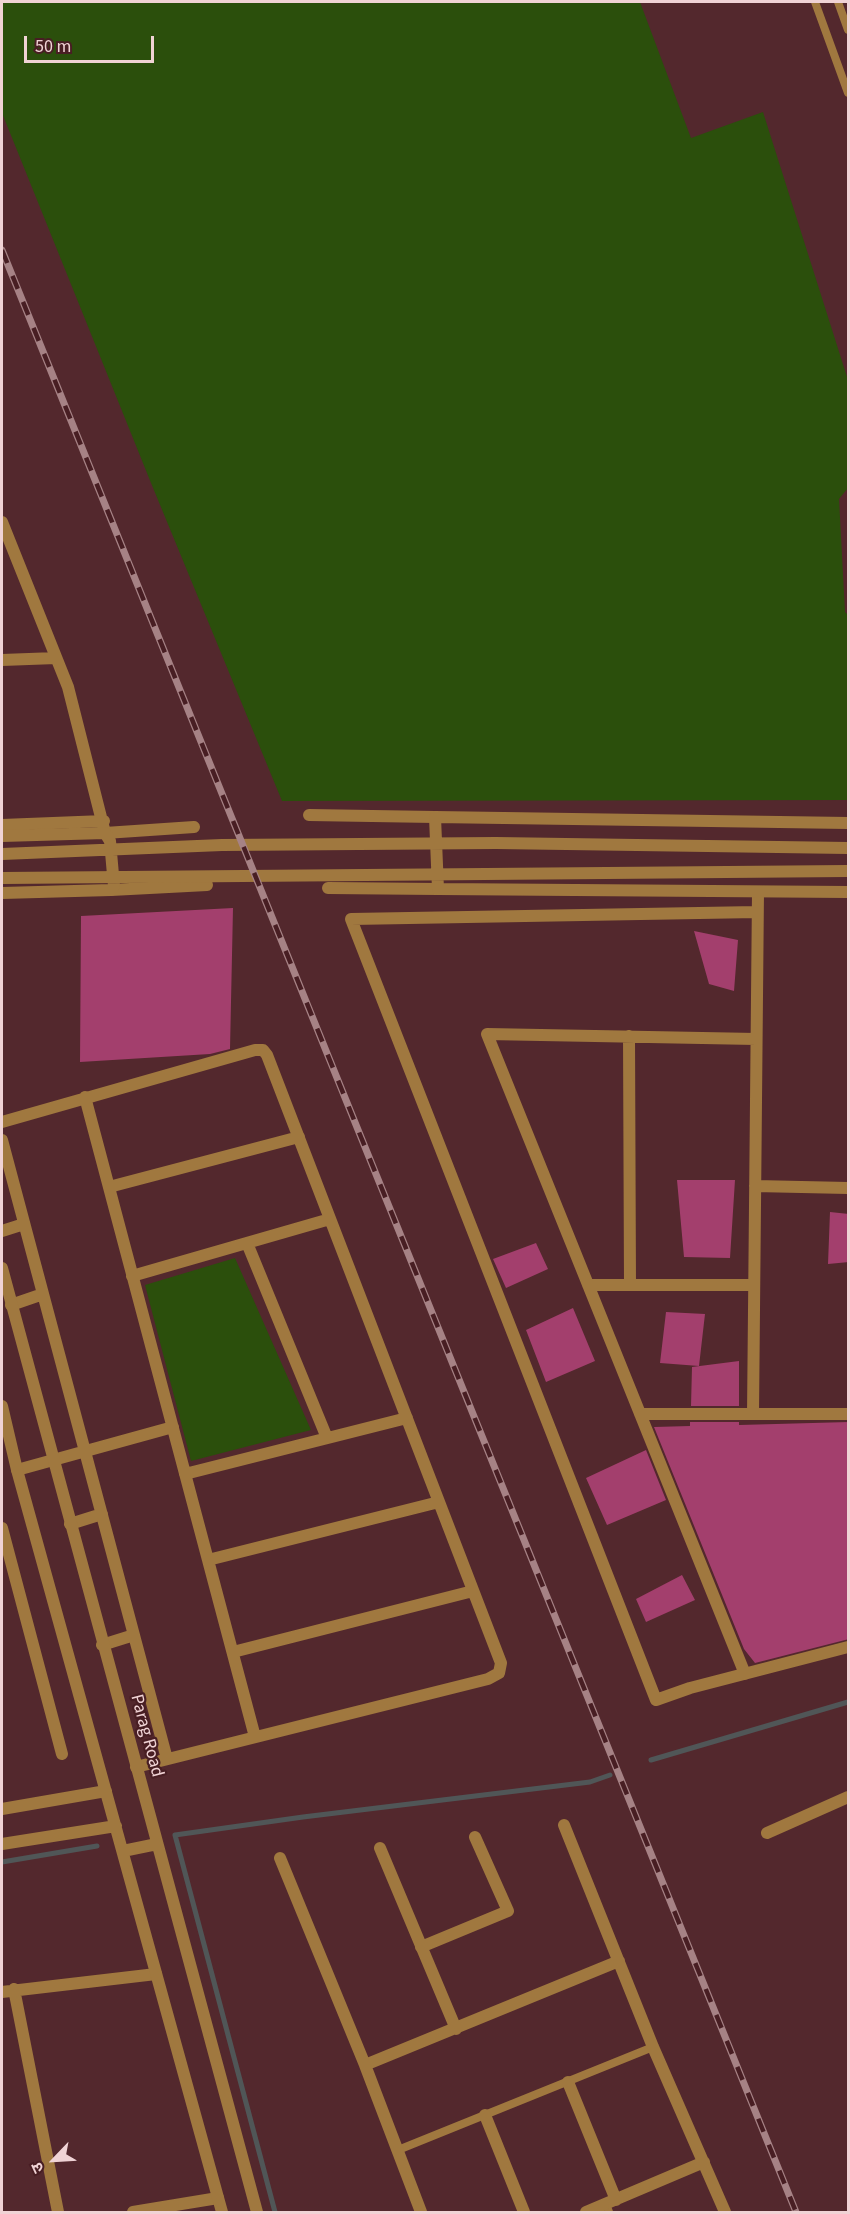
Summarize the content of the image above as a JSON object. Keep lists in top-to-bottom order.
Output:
{
  "streets": {
    "street": ["Parag Road"]
  },
  "scale_bar": "50 m",
  "north": "bottom left"
}
